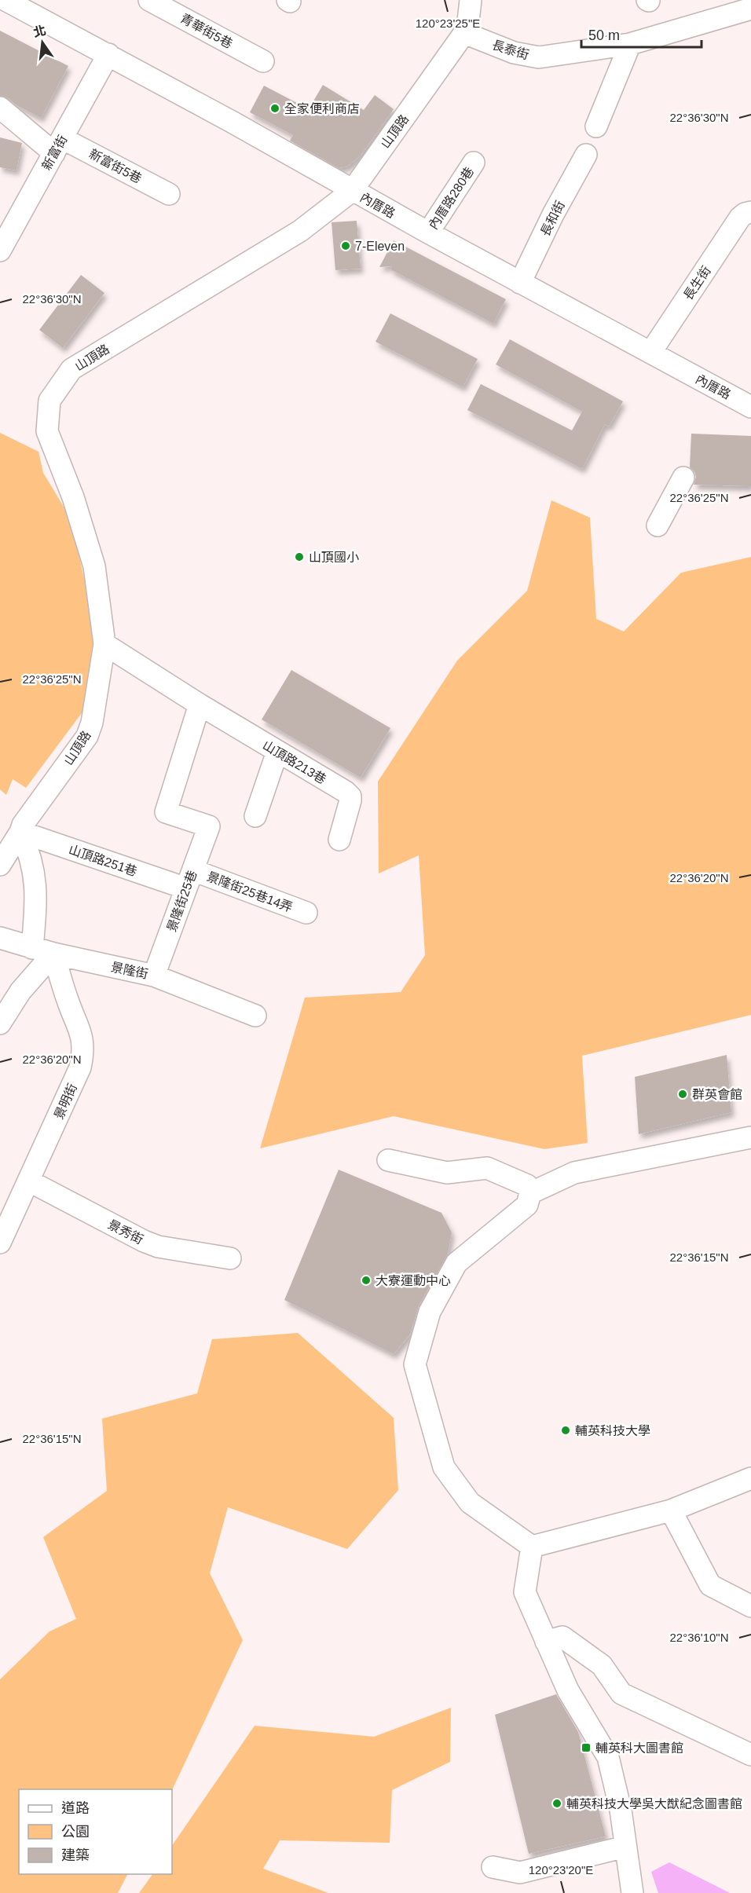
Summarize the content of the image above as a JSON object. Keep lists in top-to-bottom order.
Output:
{
  "streets": {
    "street": [
      "青華街5巷",
      "長泰街",
      "山頂路",
      "新富街",
      "新富街5巷",
      "內厝路280巷",
      "內厝路",
      "長和街",
      "長生街",
      "山頂路213巷",
      "山頂路251巷",
      "景隆街25巷14弄",
      "景隆街25巷",
      "景隆街",
      "景明街",
      "景秀街"
    ]
  },
  "crossings": [
    ["長泰街", "山頂路"],
    ["山頂路", "內厝路"],
    ["山頂路", "山頂路213巷"],
    ["山頂路", "山頂路251巷"],
    ["新富街", "新富街5巷"],
    ["新富街", "內厝路"],
    ["內厝路280巷", "內厝路"],
    ["內厝路", "長和街"],
    ["內厝路", "長生街"],
    ["山頂路213巷", "景隆街25巷"],
    ["山頂路251巷", "景隆街25巷14弄"],
    ["山頂路251巷", "景隆街25巷"],
    ["景隆街25巷14弄", "景隆街25巷"],
    ["景隆街25巷", "景隆街"],
    ["景隆街", "景明街"],
    ["景明街", "景秀街"]
  ],
  "places": {
    "other": [
      "全家便利商店",
      "7-Eleven",
      "山頂國小",
      "群英會館",
      "大寮運動中心",
      "輔英科技大學",
      "輔英科技大學吳大猷紀念圖書館"
    ],
    "transit": ["輔英科大圖書館"]
  },
  "legend": ["道路", "公園", "建築"],
  "scale_bar": "50 m",
  "north": "top",
  "coordinates": [
    "120°23'25\"E",
    "22°36'30\"N",
    "22°36'25\"N",
    "22°36'20\"N",
    "22°36'15\"N",
    "22°36'10\"N",
    "120°23'20\"E"
  ]
}
